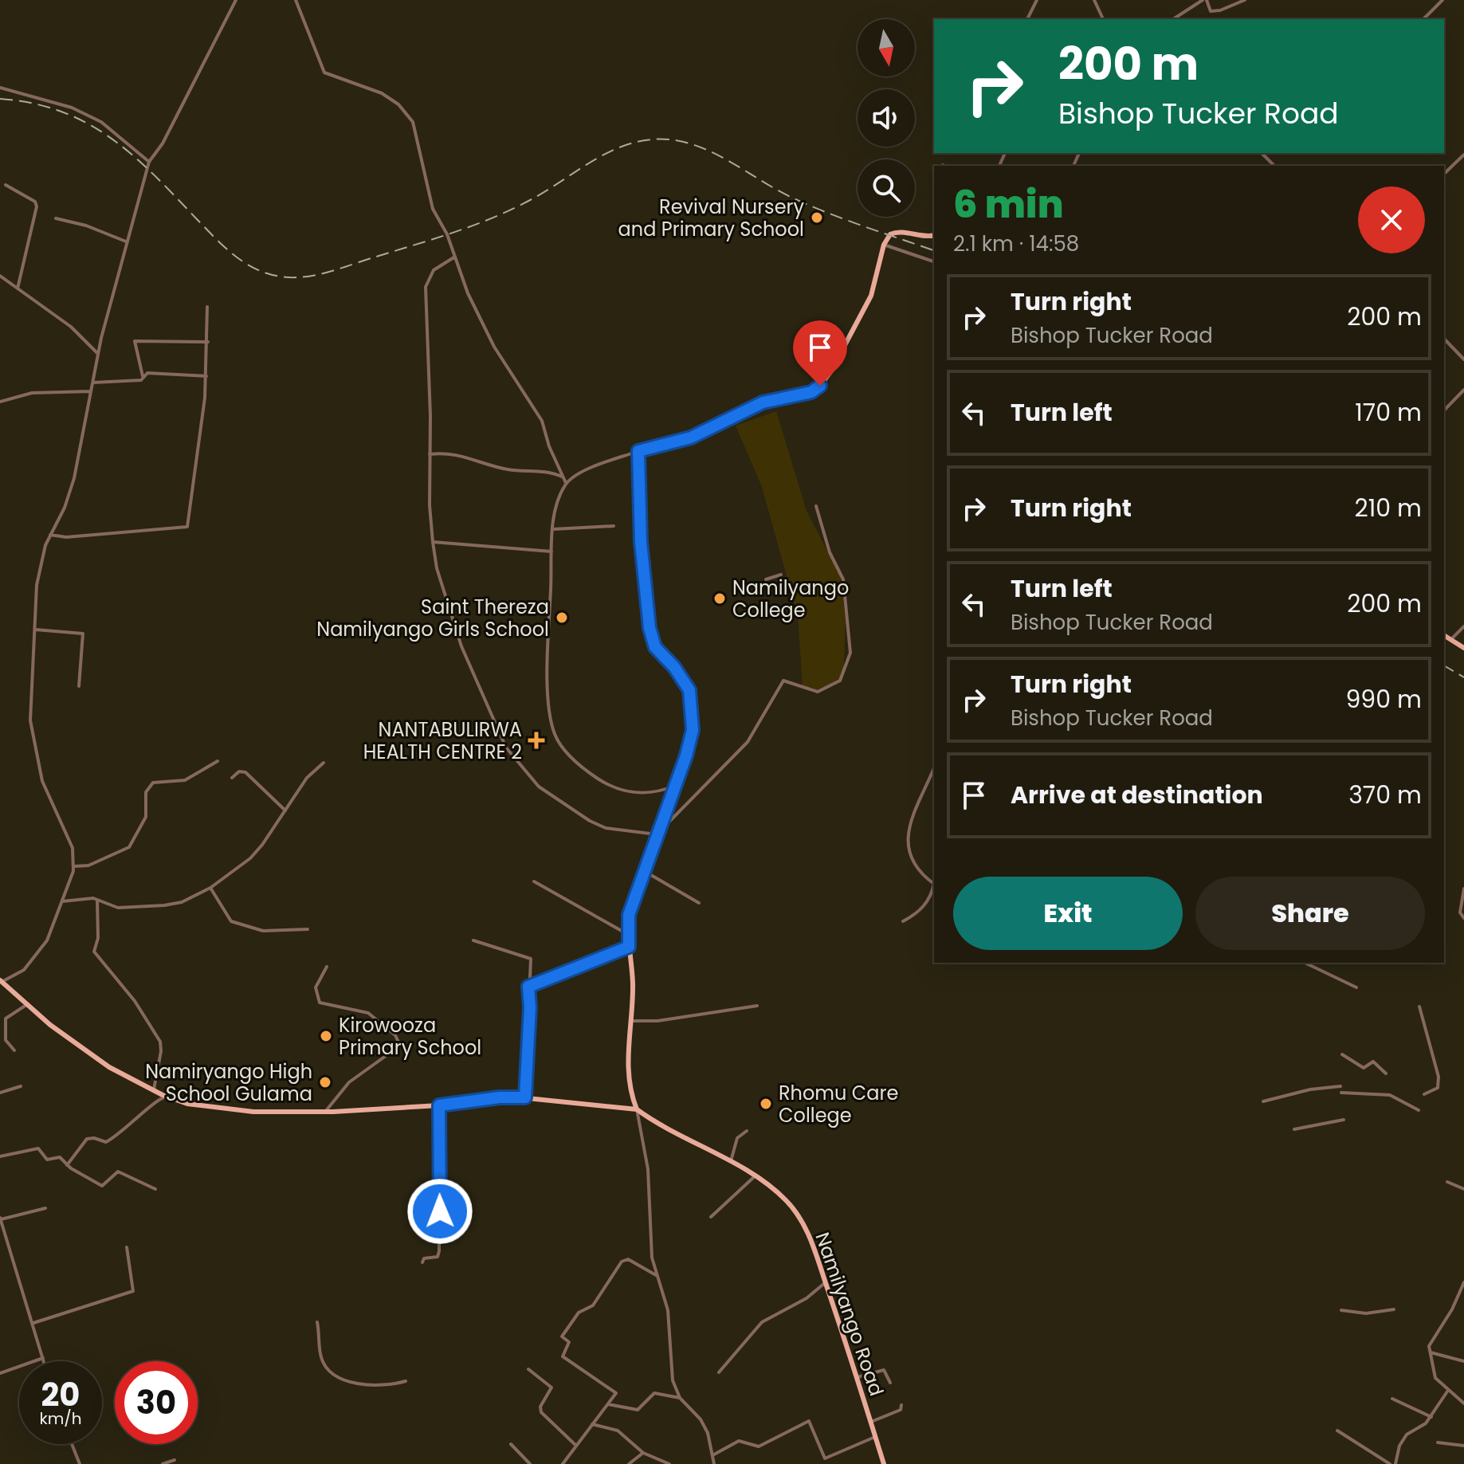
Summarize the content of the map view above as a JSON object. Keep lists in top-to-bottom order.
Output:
{
  "streets": {
    "main road": ["Namilyango Road"]
  },
  "places": {
    "other": [
      "Revival Nursery and Primary School",
      "Namilyango College",
      "Saint Thereza Namilyango Girls School",
      "Kirowooza Primary School",
      "Namiryango High School Gulama",
      "Rhomu Care College"
    ],
    "health": ["NANTABULIRWA HEALTH CENTRE 2"]
  },
  "north": "bottom",
  "page": {
    "turn": ["200 m", "Bishop Tucker Road"],
    "heading": ["6 min", "2.1 km · 14:58"],
    "list": [
      {
        "name": "Turn right",
        "note": "Bishop Tucker Road",
        "value": "200 m"
      },
      {
        "name": "Turn left",
        "value": "170 m"
      },
      {
        "name": "Turn right",
        "value": "210 m"
      },
      {
        "name": "Turn left",
        "note": "Bishop Tucker Road",
        "value": "200 m"
      },
      {
        "name": "Turn right",
        "note": "Bishop Tucker Road",
        "value": "990 m"
      },
      {
        "name": "Arrive at destination",
        "value": "370 m"
      }
    ],
    "buttons": ["Exit", "Share"],
    "speed": "20 km/h",
    "limit": "30"
  }
}
